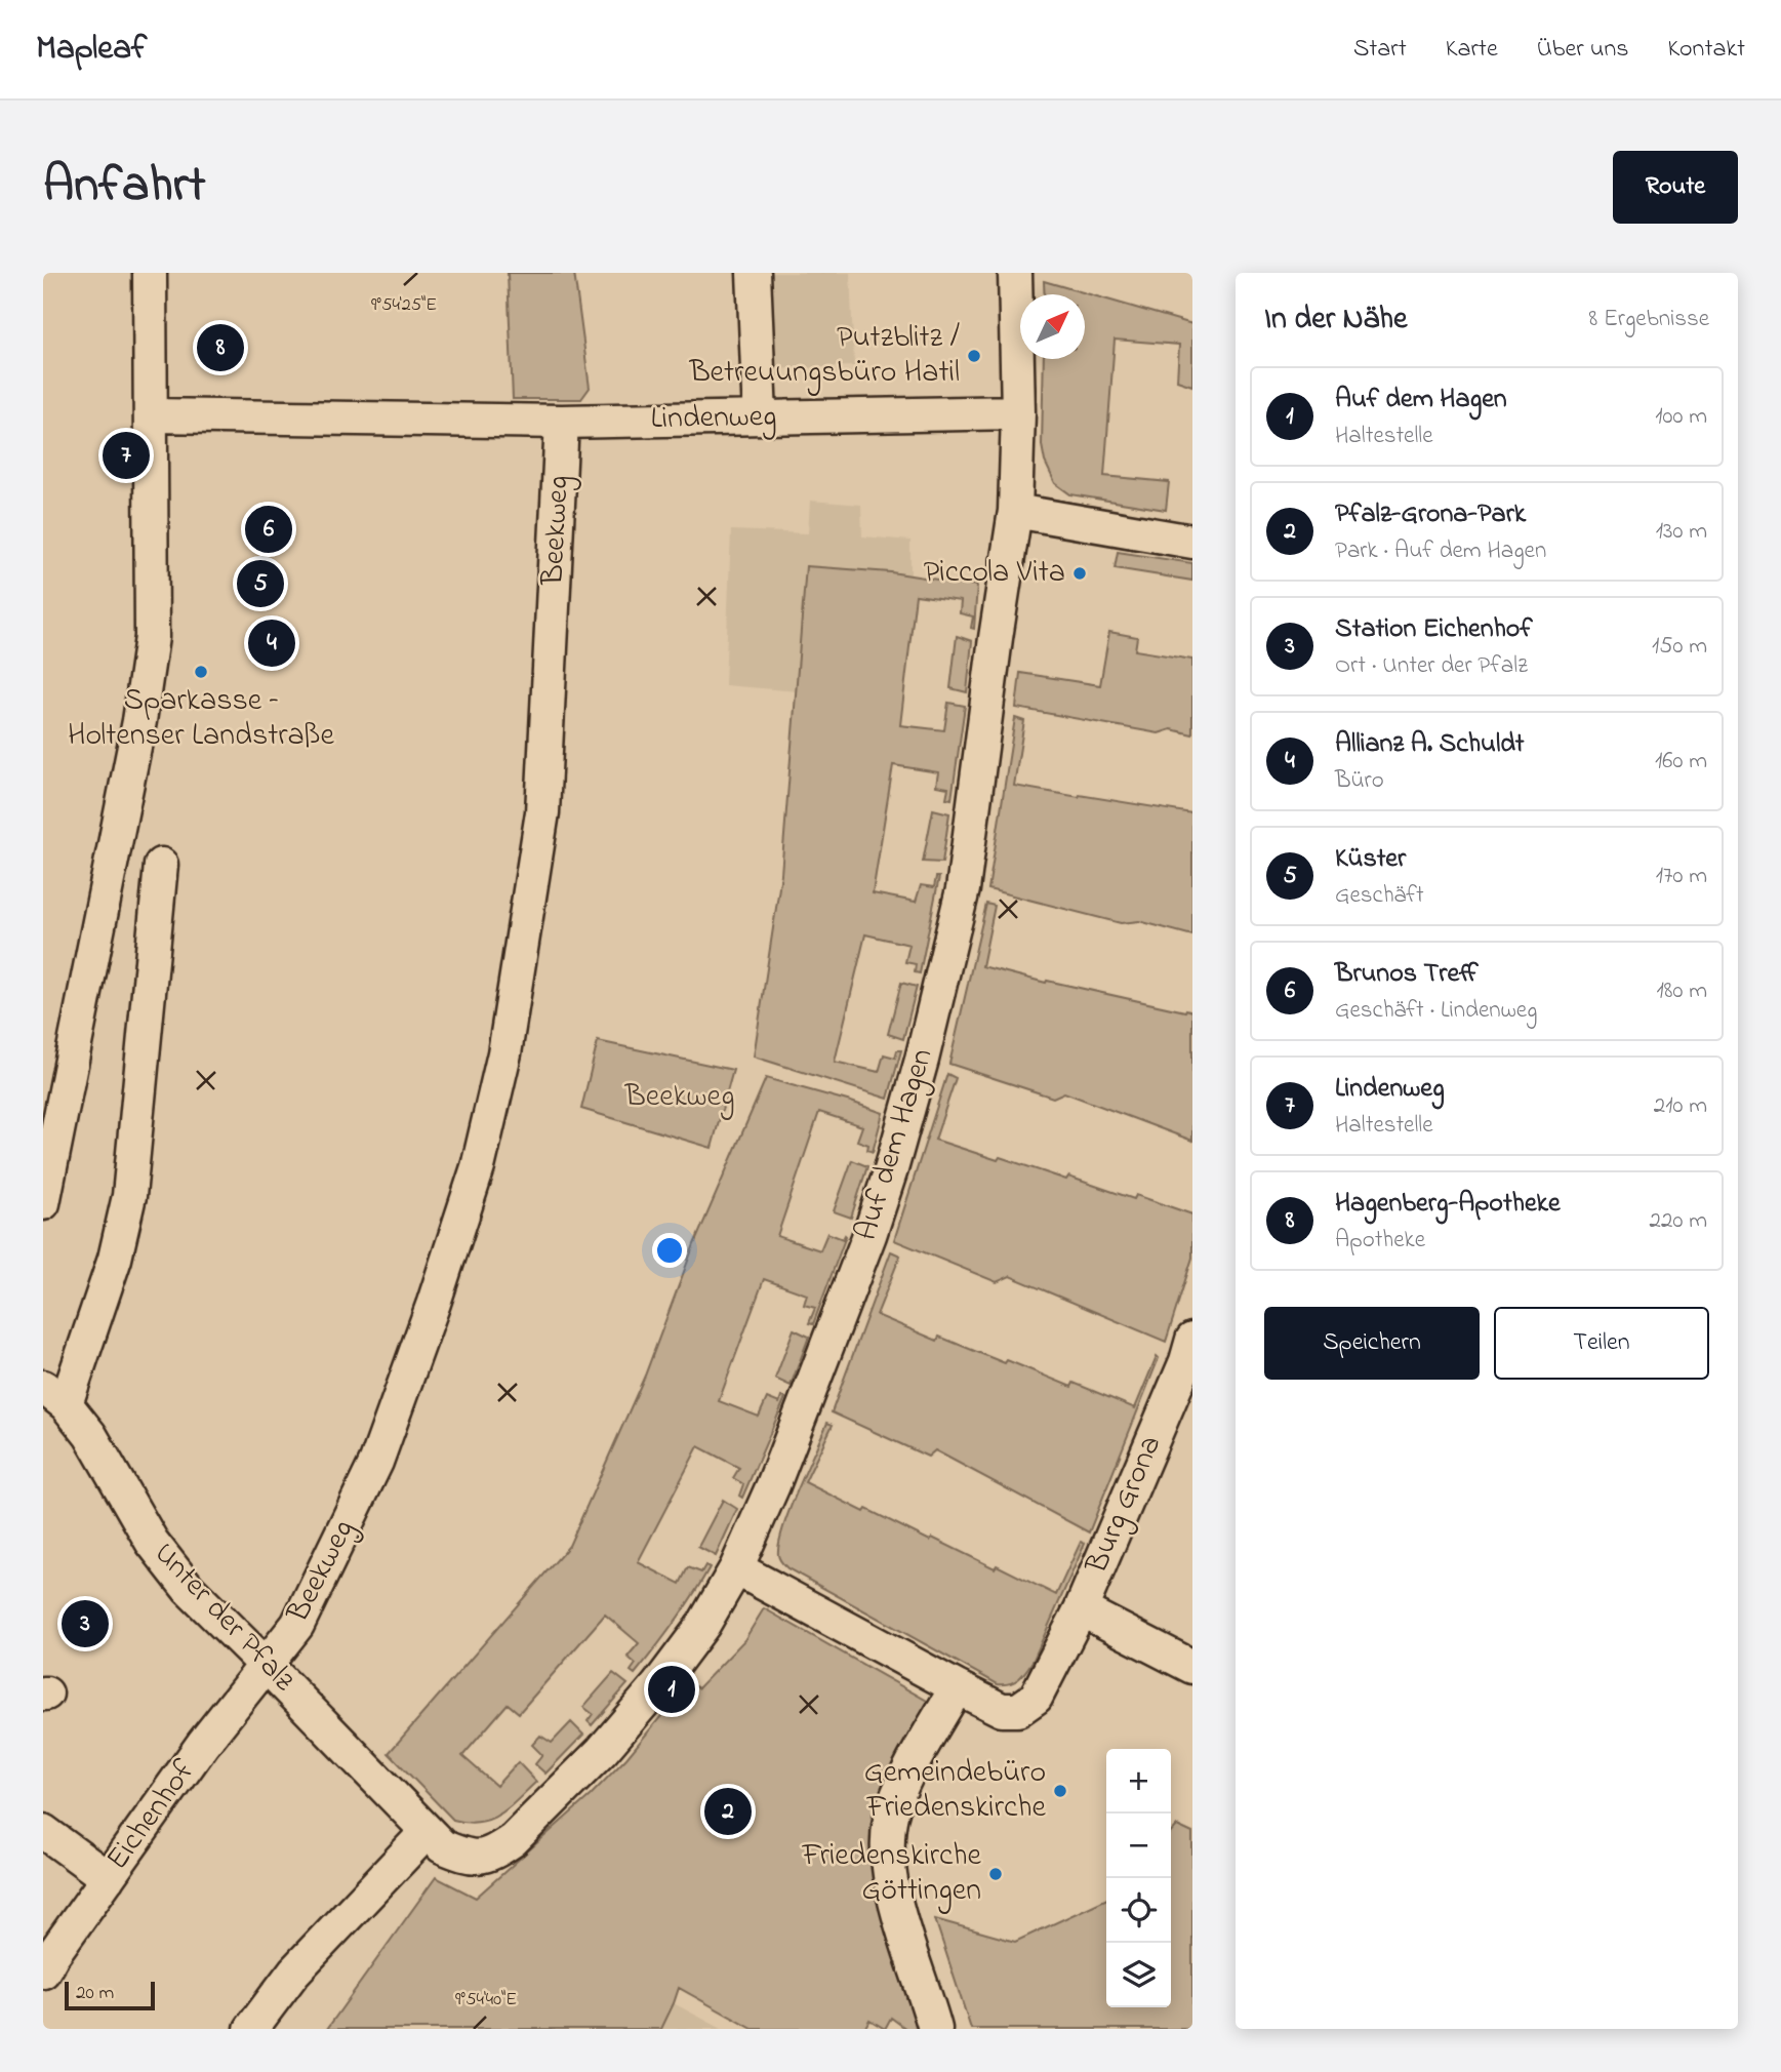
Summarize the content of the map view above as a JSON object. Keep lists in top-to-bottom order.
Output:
{
  "streets": {
    "street": [
      "Lindenweg",
      "Beekweg",
      "Auf dem Hagen",
      "Burg Grona",
      "Unter der Pfalz",
      "Eichenhof"
    ]
  },
  "crossings": [
    ["Lindenweg", "Beekweg"],
    ["Lindenweg", "Auf dem Hagen"],
    ["Beekweg", "Unter der Pfalz"],
    ["Beekweg", "Eichenhof"],
    ["Auf dem Hagen", "Burg Grona"],
    ["Auf dem Hagen", "Unter der Pfalz"],
    ["Unter der Pfalz", "Eichenhof"]
  ],
  "parks": ["Beekweg"],
  "places": [
    "Putzblitz / Betreuungsbüro Hatil",
    "Piccola Vita",
    "Sparkasse – Holtenser Landstraße",
    "Gemeindebüro Friedenskirche",
    "Friedenskirche Göttingen"
  ],
  "scale_bar": "20 m",
  "north": "top right",
  "page": {
    "header": "Mapleaf",
    "nav": [
      "Start",
      "Karte",
      "Über uns",
      "Kontakt"
    ],
    "title": "Anfahrt",
    "buttons": [
      "Route",
      ["Speichern", "Teilen"]
    ],
    "heading": ["In der Nähe", "8 Ergebnisse"],
    "pins": [
      "8",
      "7",
      "6",
      "5",
      "4",
      "3",
      "1",
      "2"
    ],
    "list": [
      {
        "mark": "1",
        "name": "Auf dem Hagen",
        "note": "Haltestelle",
        "value": "100 m"
      },
      {
        "mark": "2",
        "name": "Pfalz-Grona-Park",
        "note": "Park · Auf dem Hagen",
        "value": "130 m"
      },
      {
        "mark": "3",
        "name": "Station Eichenhof",
        "note": "Ort · Unter der Pfalz",
        "value": "150 m"
      },
      {
        "mark": "4",
        "name": "Allianz A. Schuldt",
        "note": "Büro",
        "value": "160 m"
      },
      {
        "mark": "5",
        "name": "Küster",
        "note": "Geschäft",
        "value": "170 m"
      },
      {
        "mark": "6",
        "name": "Brunos Treff",
        "note": "Geschäft · Lindenweg",
        "value": "180 m"
      },
      {
        "mark": "7",
        "name": "Lindenweg",
        "note": "Haltestelle",
        "value": "210 m"
      },
      {
        "mark": "8",
        "name": "Hagenberg-Apotheke",
        "note": "Apotheke",
        "value": "220 m"
      }
    ],
    "map_buttons": ["+", "−"],
    "scale": "20 m"
  },
  "coordinates": ["9°54'25\"E", "9°54'40\"E"]
}
